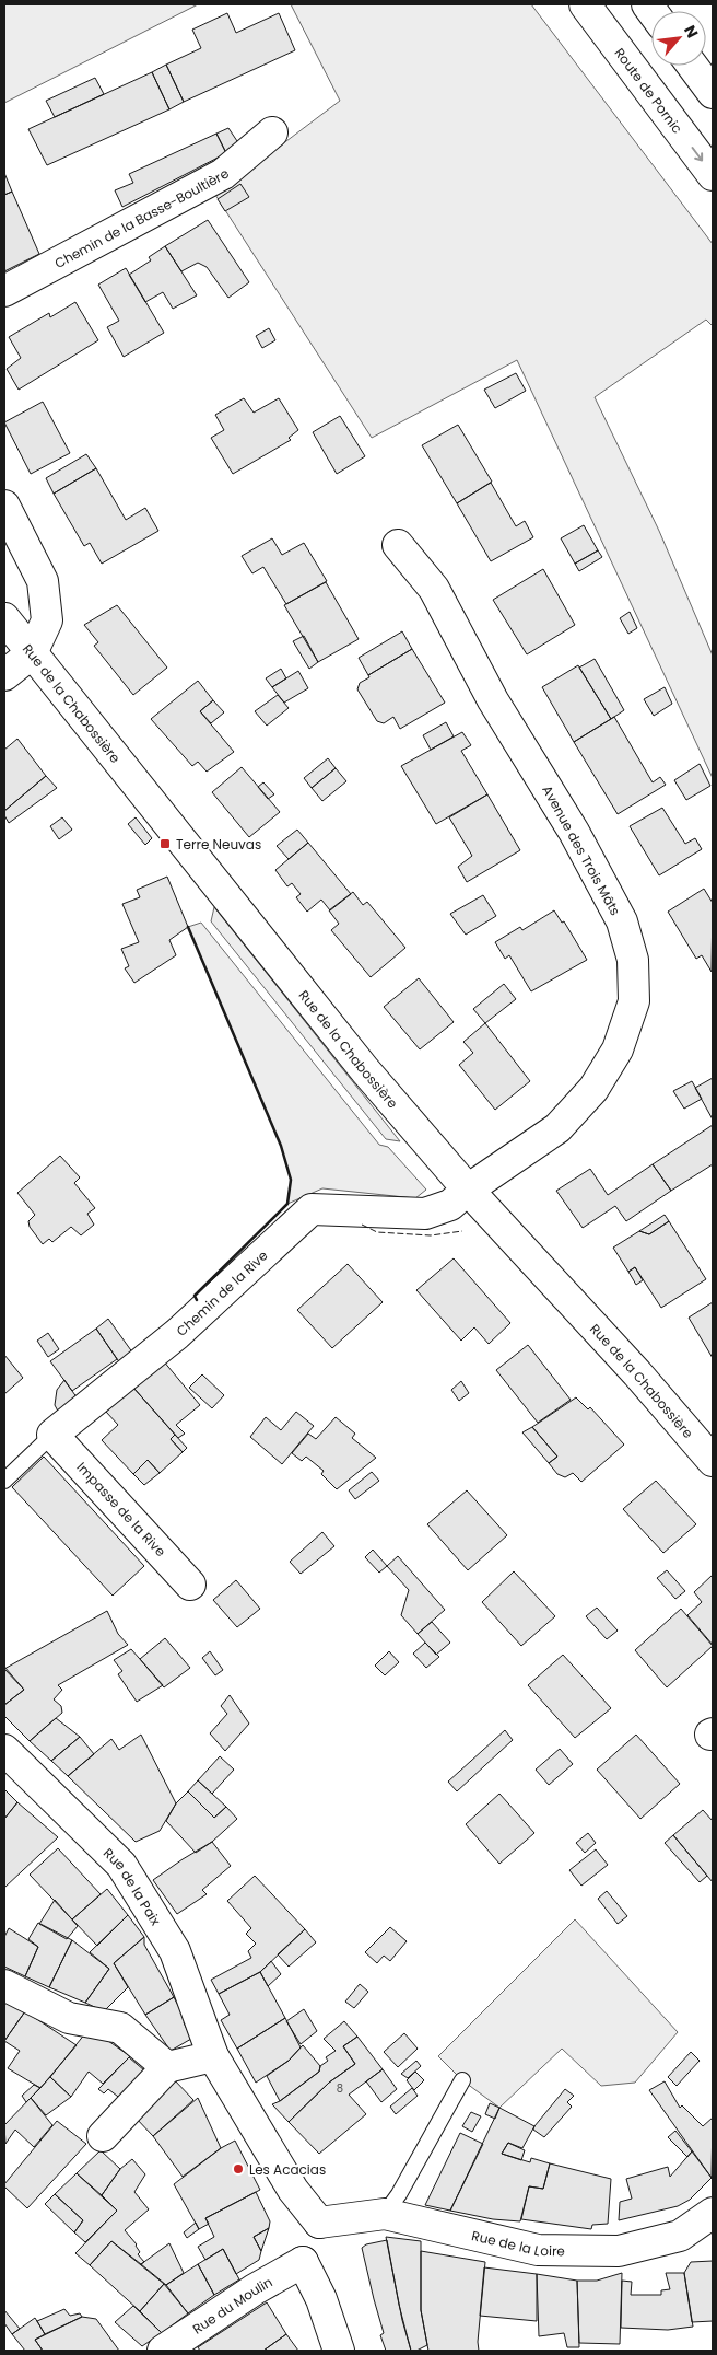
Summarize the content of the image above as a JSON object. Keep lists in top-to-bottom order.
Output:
{
  "streets": {
    "street": [
      "Route de Pornic",
      "Chemin de la Basse-Boultière",
      "Rue de la Chabossière",
      "Avenue des Trois Mâts",
      "Chemin de la Rive",
      "Impasse de la Rive",
      "Rue de la Paix",
      "Rue de la Loire",
      "Rue du Moulin"
    ]
  },
  "crossings": [
    ["Rue de la Chabossière", "Avenue des Trois Mâts"],
    ["Rue de la Chabossière", "Chemin de la Rive"],
    ["Avenue des Trois Mâts", "Chemin de la Rive"],
    ["Chemin de la Rive", "Impasse de la Rive"],
    ["Rue de la Paix", "Rue de la Loire"]
  ],
  "one_way": ["Route de Pornic"],
  "places": {
    "transit": ["Terre Neuvas"],
    "other": ["Les Acacias"]
  },
  "house_numbers": ["8"],
  "north": "top right"
}
